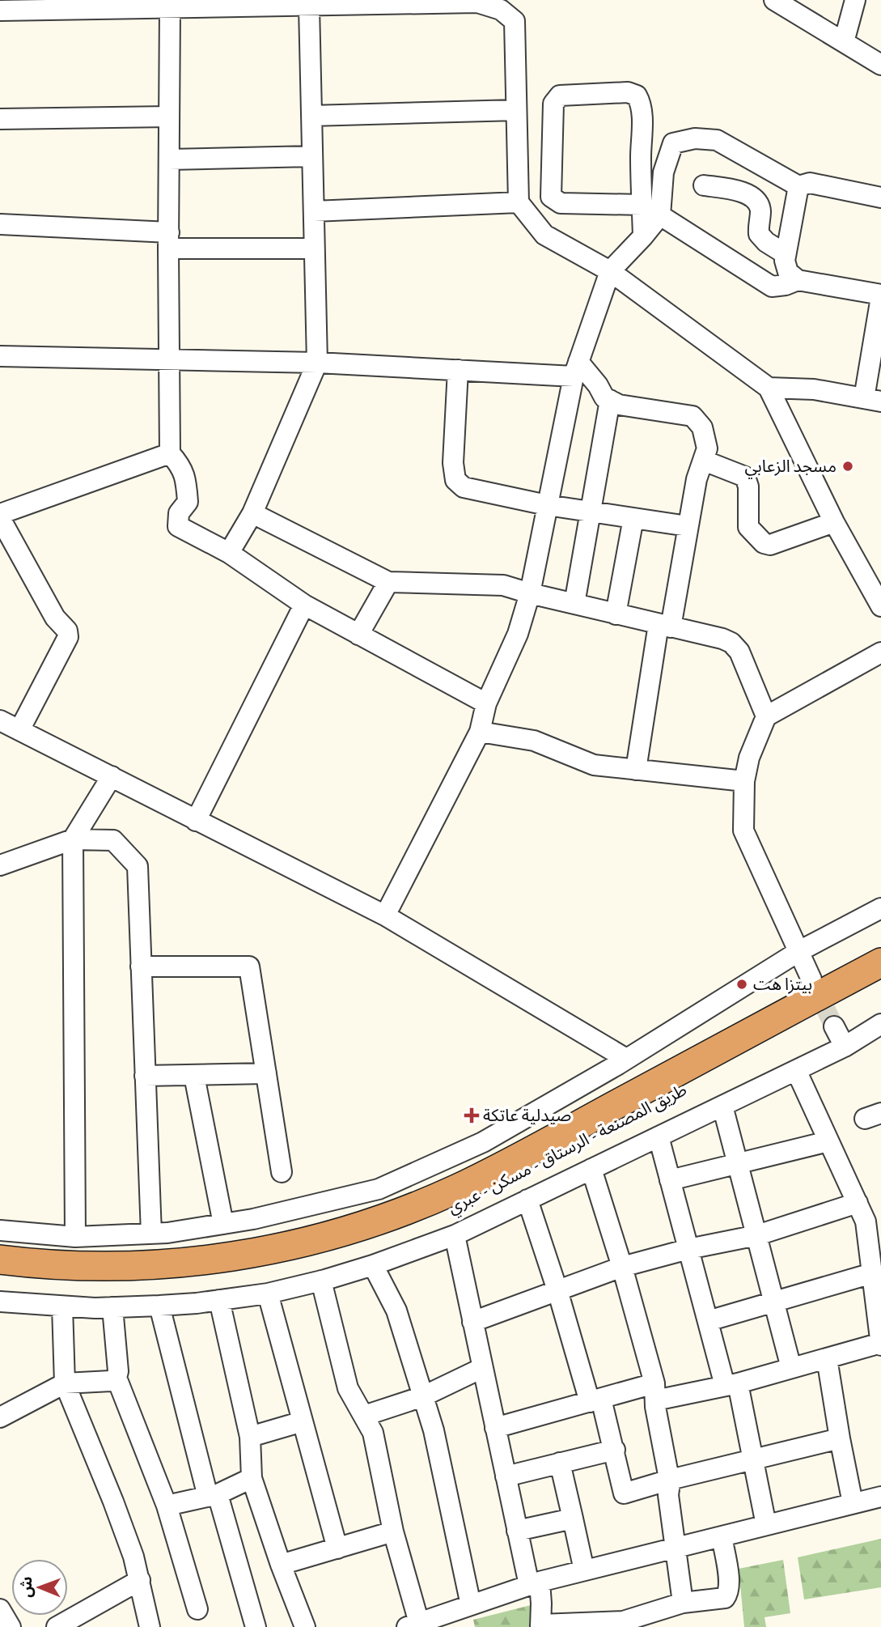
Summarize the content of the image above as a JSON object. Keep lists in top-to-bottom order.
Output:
{
  "streets": {
    "highway": ["طريق المصنعة - الرستاق - مسكن - عبري"]
  },
  "places": {
    "other": ["مسجد الزعابي", "بيتزا هت"],
    "health": ["صيدلية عاتكة"]
  },
  "north": "left"
}
